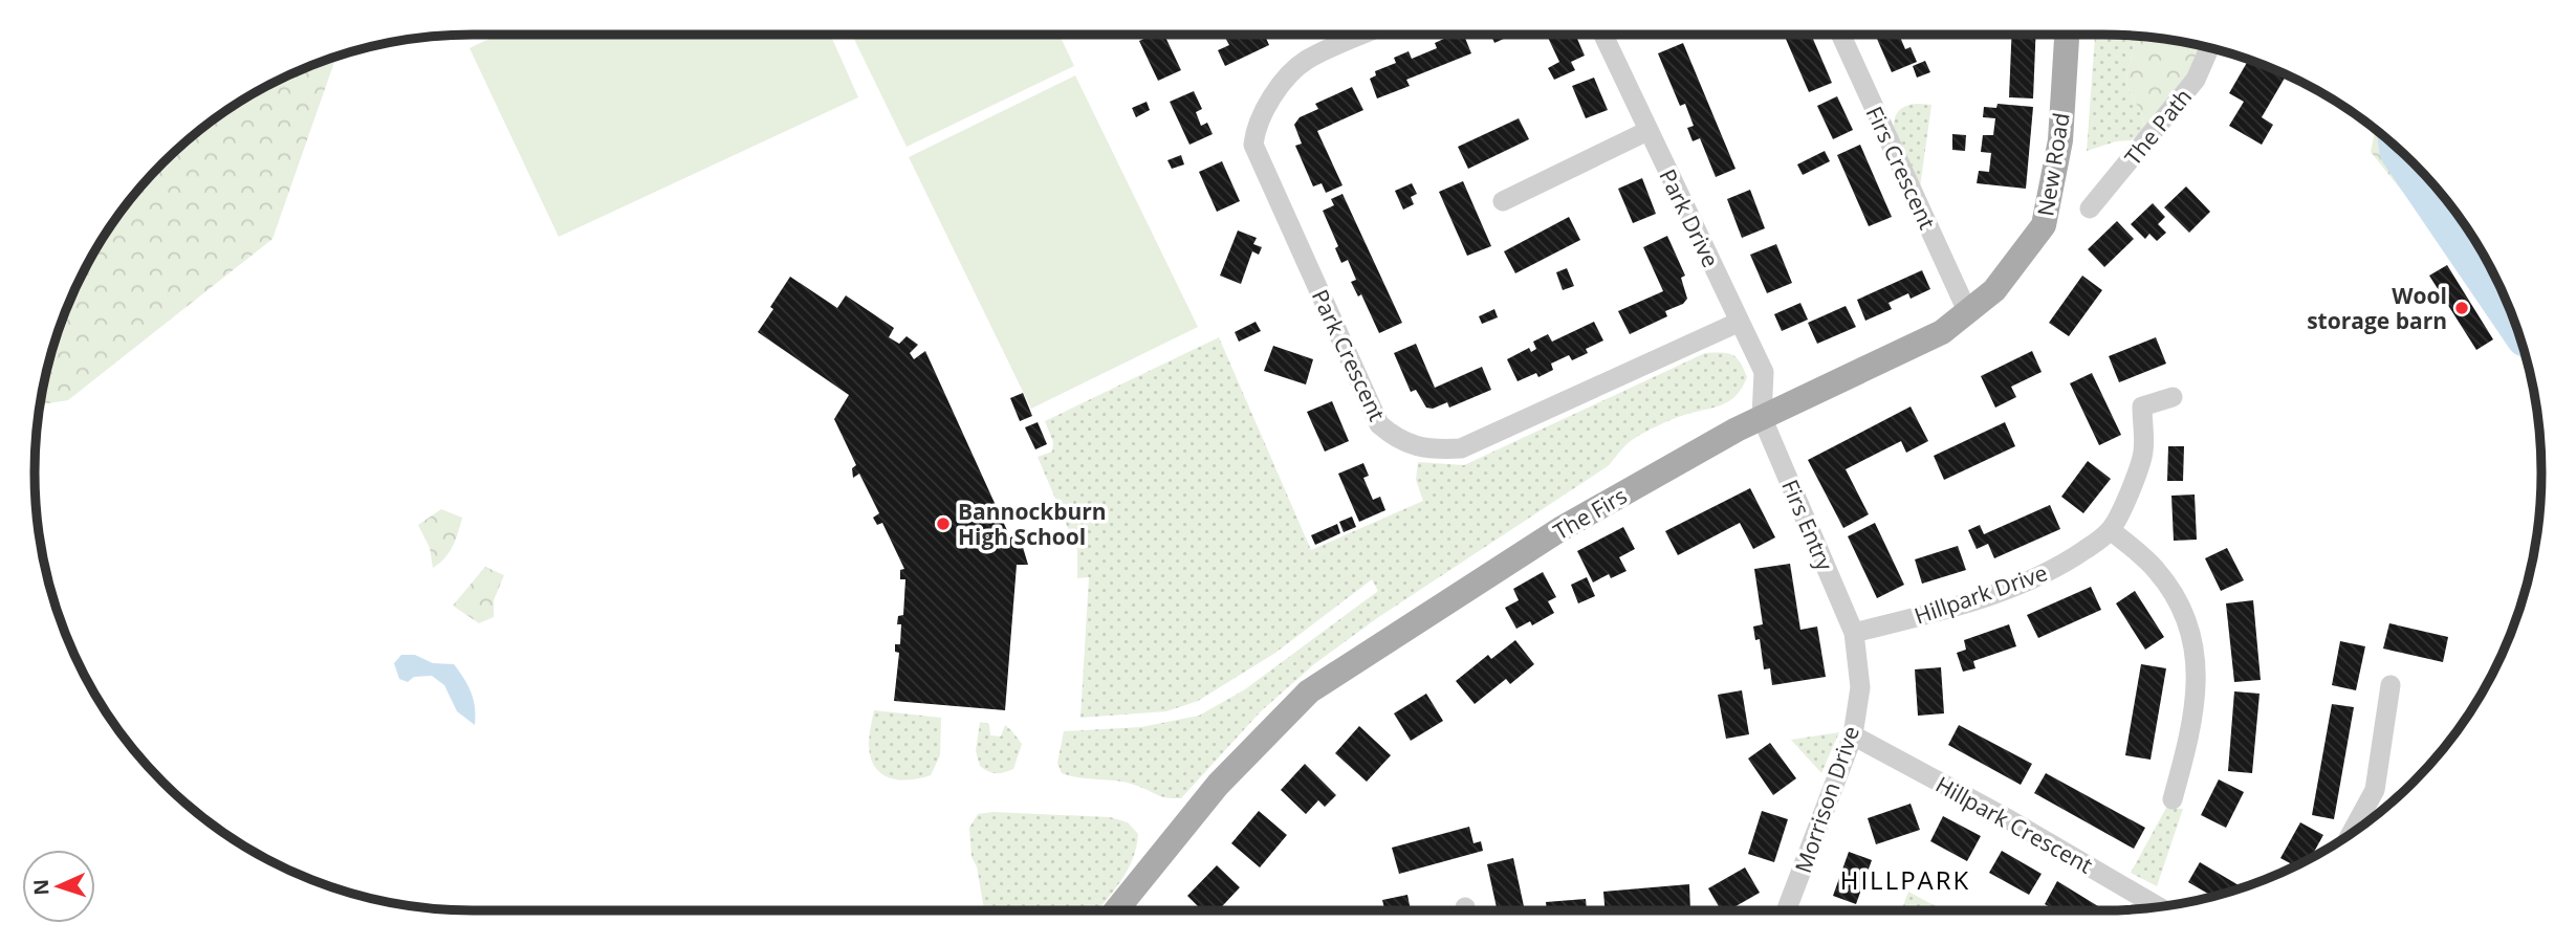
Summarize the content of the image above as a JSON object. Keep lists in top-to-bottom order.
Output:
{
  "streets": {
    "main road": ["New Road", "The Firs"],
    "street": [
      "The Path",
      "Firs Crescent",
      "Park Drive",
      "Park Crescent",
      "Firs Entry",
      "Hillpark Drive",
      "Morrison Drive",
      "Hillpark Crescent"
    ]
  },
  "crossings": [
    ["New Road", "The Firs"],
    ["Firs Crescent", "The Firs"],
    ["Park Drive", "Park Crescent"],
    ["Park Drive", "The Firs"],
    ["Park Drive", "Firs Entry"],
    ["The Firs", "Firs Entry"],
    ["Firs Entry", "Hillpark Drive"],
    ["Firs Entry", "Morrison Drive"],
    ["Hillpark Drive", "Morrison Drive"],
    ["Morrison Drive", "Hillpark Crescent"]
  ],
  "districts": ["HILLPARK"],
  "places": ["Wool storage barn", "Bannockburn High School"],
  "north": "left"
}
